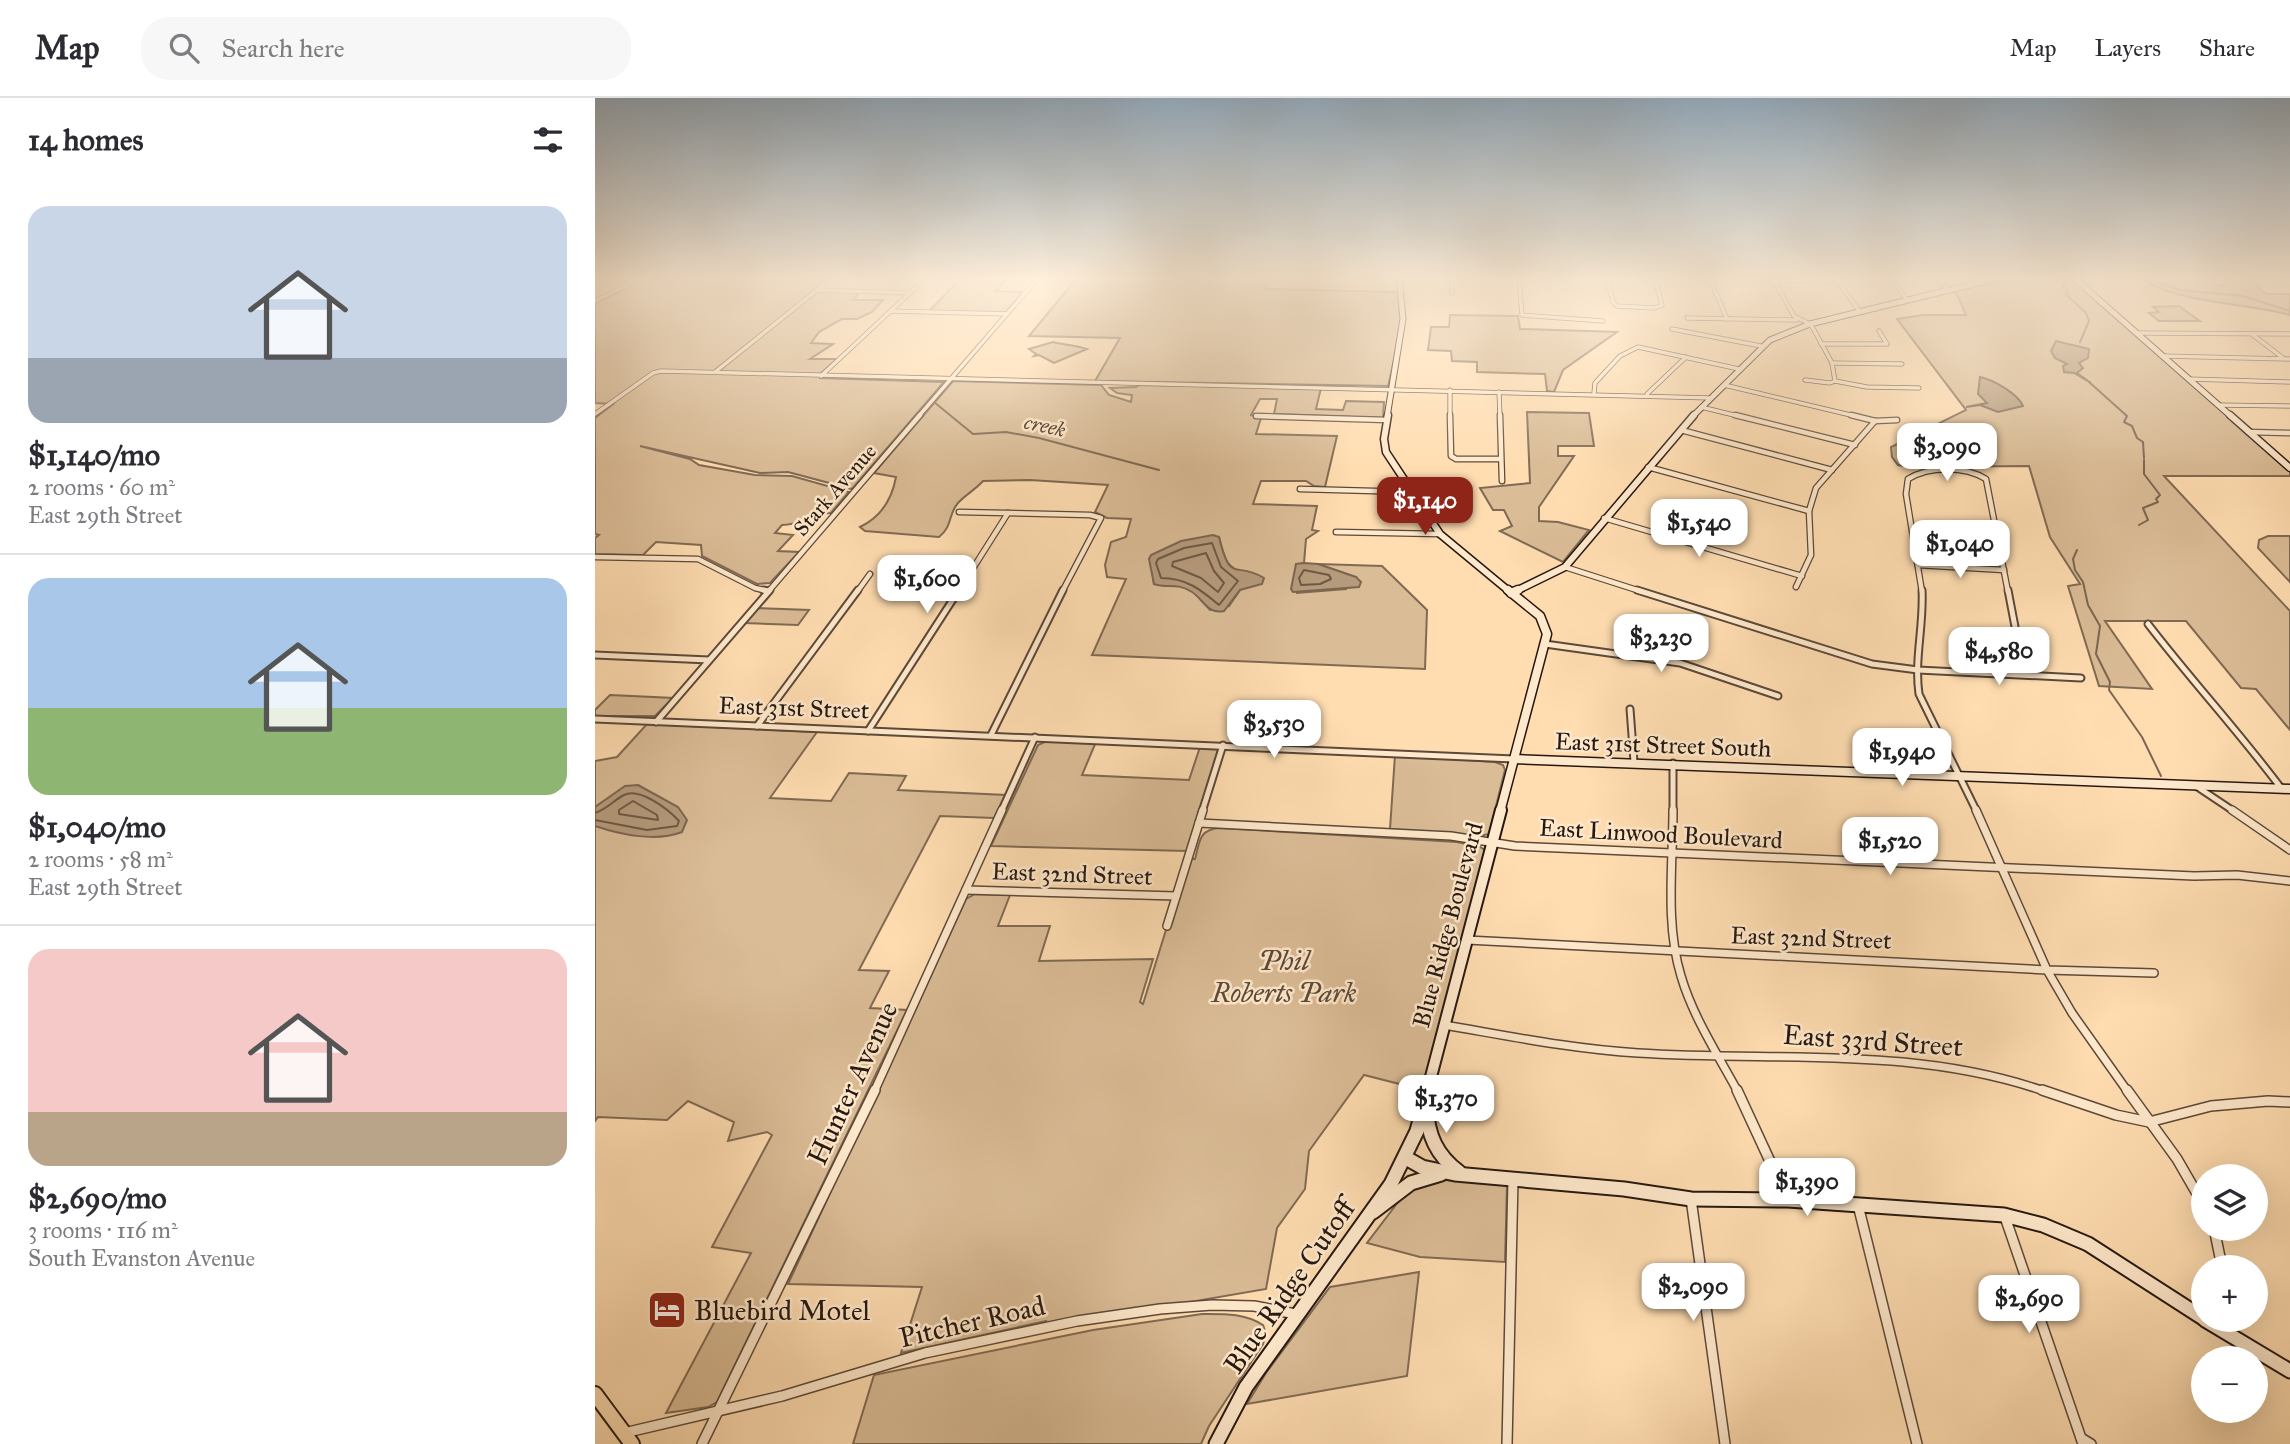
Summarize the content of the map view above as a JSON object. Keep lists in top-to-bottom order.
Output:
{
  "streets": {
    "street": [
      "Stark Avenue",
      "East 31st Street",
      "East 31st Street South",
      "East Linwood Boulevard",
      "East 32nd Street",
      "Blue Ridge Boulevard",
      "East 33rd Street",
      "Hunter Avenue",
      "Blue Ridge Cutoff",
      "Pitcher Road"
    ]
  },
  "crossings": [
    ["Stark Avenue", "East 31st Street"],
    ["East 31st Street", "East 31st Street South"],
    ["East 31st Street", "Hunter Avenue"],
    ["East 31st Street South", "Blue Ridge Boulevard"],
    ["East 31st Street South", "Hunter Avenue"],
    ["East Linwood Boulevard", "Blue Ridge Boulevard"],
    ["East 32nd Street", "Blue Ridge Boulevard"],
    ["East 32nd Street", "Hunter Avenue"],
    ["Blue Ridge Boulevard", "East 33rd Street"],
    ["Blue Ridge Boulevard", "Blue Ridge Cutoff"],
    ["Hunter Avenue", "Pitcher Road"],
    ["Blue Ridge Cutoff", "Pitcher Road"]
  ],
  "water": ["creek"],
  "parks": ["Phil Roberts Park"],
  "places": {
    "hotel": ["Bluebird Motel"]
  },
  "page": {
    "header": "Map",
    "search": "Search here",
    "nav": ["Map", "Layers", "Share"],
    "heading": "14 homes",
    "list": [
      {
        "name": "$1,140/mo",
        "note": "2 rooms · 60 m² · East 29th Street"
      },
      {
        "name": "$1,040/mo",
        "note": "2 rooms · 58 m² · East 29th Street"
      },
      {
        "name": "$2,690/mo",
        "note": "3 rooms · 116 m² · South Evanston Avenue"
      }
    ],
    "price": [
      "$3,090",
      "$1,140",
      "$1,540",
      "$1,040",
      "$1,600",
      "$3,230",
      "$4,580",
      "$3,530",
      "$1,940",
      "$1,520",
      "$1,370",
      "$1,390",
      "$2,090",
      "$2,690"
    ],
    "map_buttons": ["+", "−"]
  }
}
